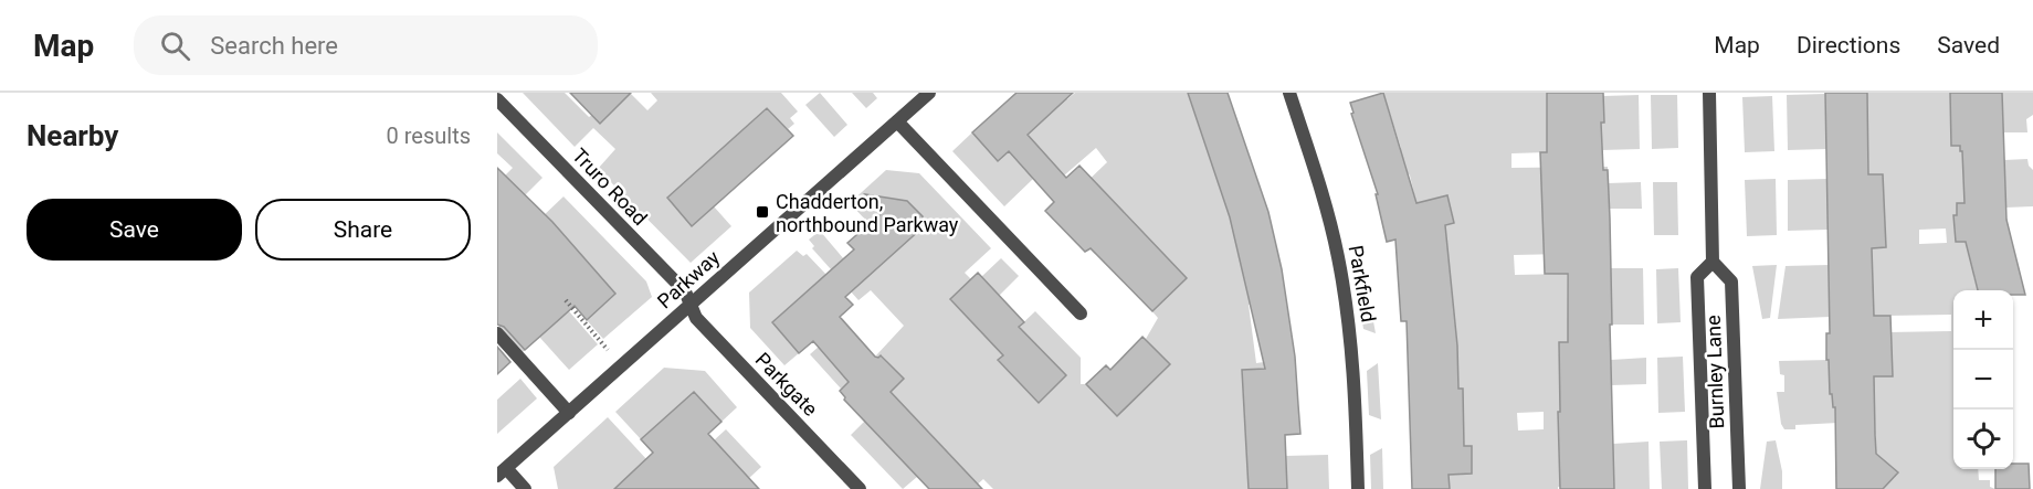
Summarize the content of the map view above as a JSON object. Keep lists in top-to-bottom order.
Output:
{
  "streets": {
    "street": [
      "Truro Road",
      "Parkway",
      "Parkfield",
      "Burnley Lane",
      "Parkgate"
    ]
  },
  "crossings": [
    ["Truro Road", "Parkway"],
    ["Truro Road", "Parkgate"],
    ["Parkway", "Parkgate"]
  ],
  "places": {
    "transit": ["Chadderton, northbound Parkway"]
  },
  "page": {
    "header": "Map",
    "search": "Search here",
    "nav": ["Map", "Directions", "Saved"],
    "heading": ["Nearby", "0 results"],
    "buttons": ["Save", "Share"],
    "map_buttons": ["+", "−"]
  }
}
